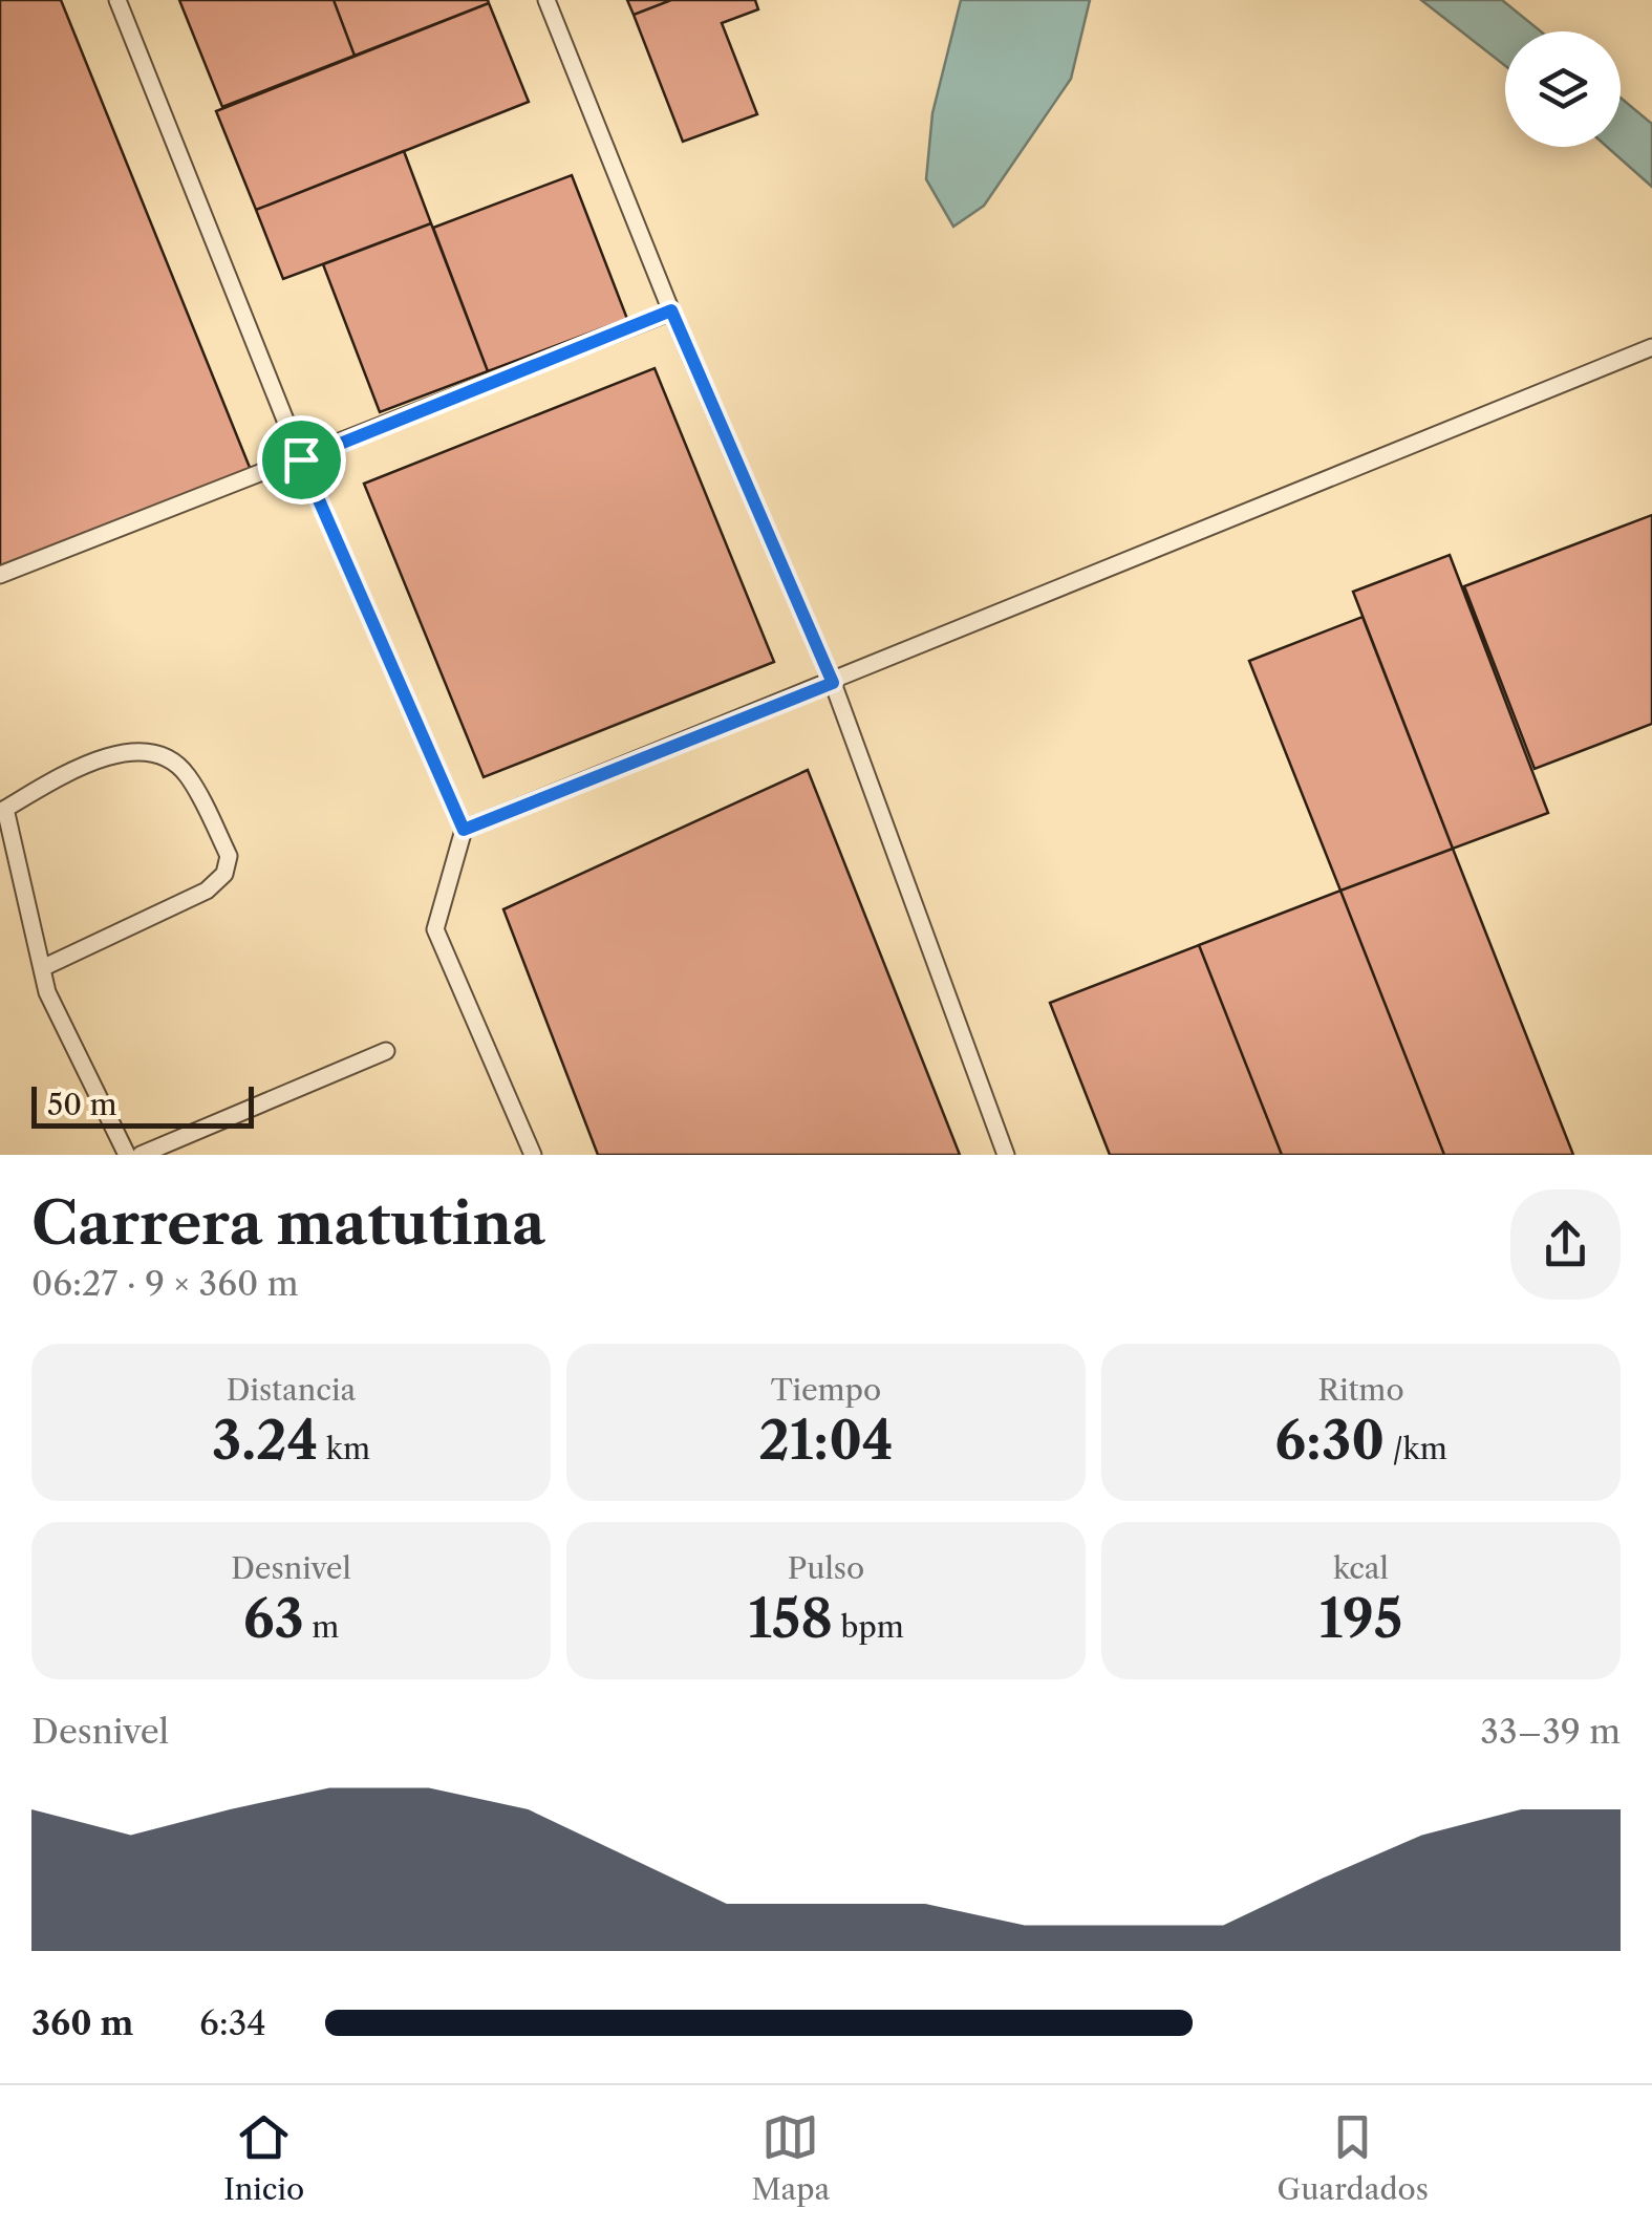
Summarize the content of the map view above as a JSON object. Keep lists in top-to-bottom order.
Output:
{
  "scale_bar": "50 m",
  "page": {
    "scale": "50 m",
    "heading": ["Carrera matutina", "06:27 · 9 × 360 m"],
    "stats": [
      ["Distancia", "3.24 km"],
      ["Tiempo", "21:04"],
      ["Ritmo", "6:30 /km"],
      ["Desnivel", "63 m"],
      ["Pulso", "158 bpm"],
      ["kcal", "195"]
    ],
    "chart": ["Desnivel", "33–39 m"],
    "list": [
      {
        "name": "360 m",
        "note": "6:34"
      }
    ],
    "tabs": ["Inicio", "Mapa", "Guardados"]
  }
}
